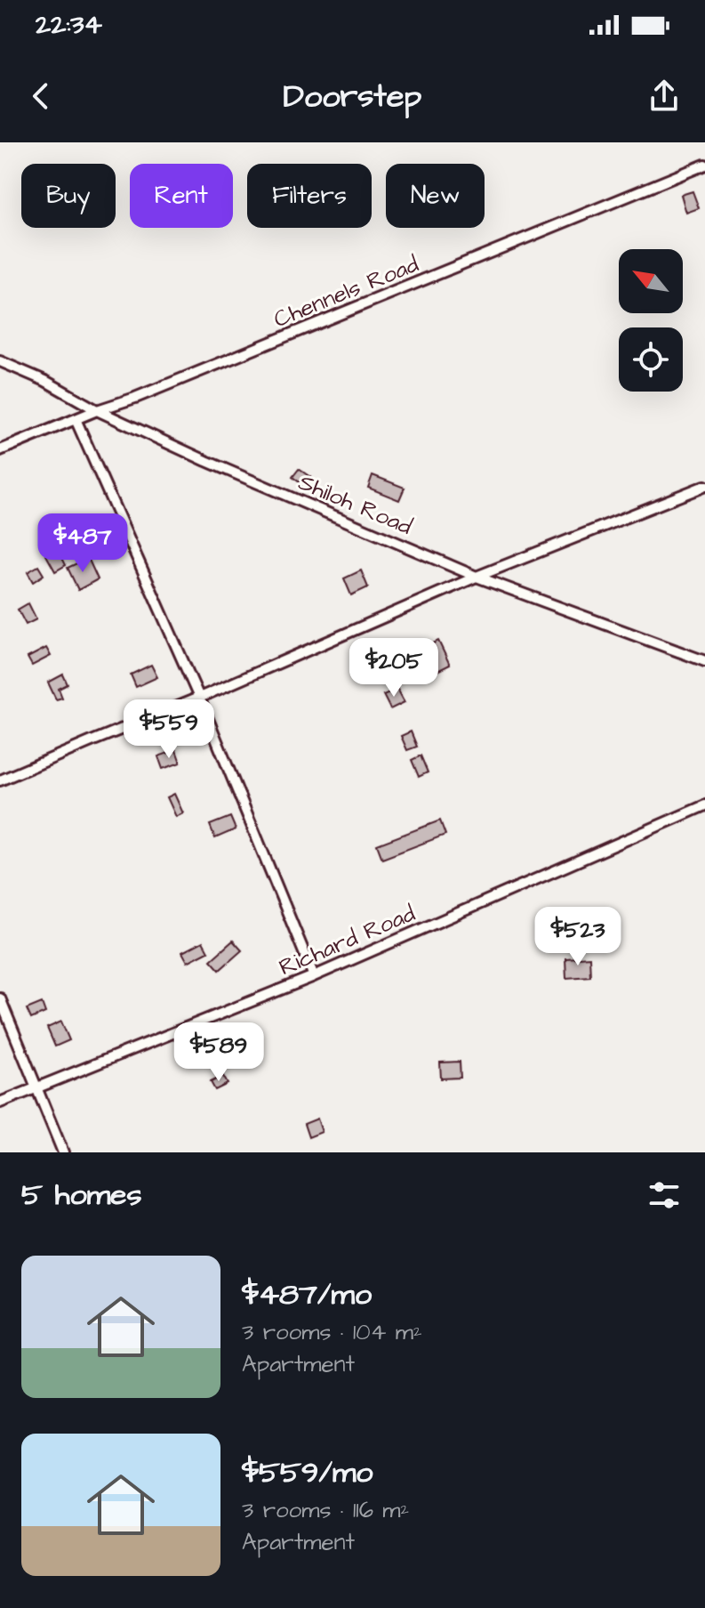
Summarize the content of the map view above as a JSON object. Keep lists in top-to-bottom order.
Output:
{
  "streets": {
    "street": ["Chennels Road", "Shiloh Road", "Richard Road"]
  },
  "crossings": [
    ["Chennels Road", "Shiloh Road"]
  ],
  "north": "top left",
  "page": {
    "status": "22:34",
    "header": "Doorstep",
    "chip": [
      "Buy",
      "Rent",
      "Filters",
      "New"
    ],
    "price": [
      "$487",
      "$205",
      "$559",
      "$523",
      "$589"
    ],
    "heading": "5 homes",
    "list": [
      {
        "name": "$487/mo",
        "note": "3 rooms · 104 m² · Apartment"
      },
      {
        "name": "$559/mo",
        "note": "3 rooms · 116 m² · Apartment"
      }
    ]
  }
}
